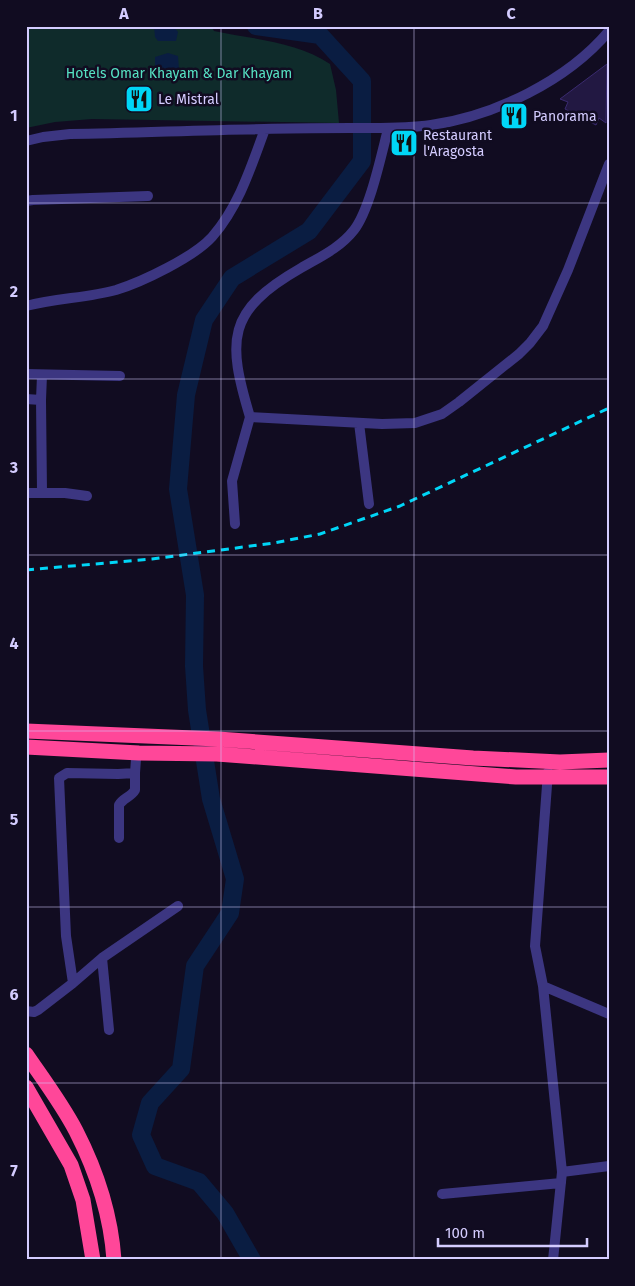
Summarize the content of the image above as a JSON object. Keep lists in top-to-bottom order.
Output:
{
  "parks": ["Hotels Omar Khayam & Dar Khayam"],
  "places": {
    "restaurant": ["Le Mistral", "Panorama", "Restaurant l'Aragosta"]
  },
  "scale_bar": "100 m",
  "grid": {
    "columns": ["A", "B", "C"],
    "rows": [
      "1",
      "2",
      "3",
      "4",
      "5",
      "6",
      "7"
    ]
  }
}
